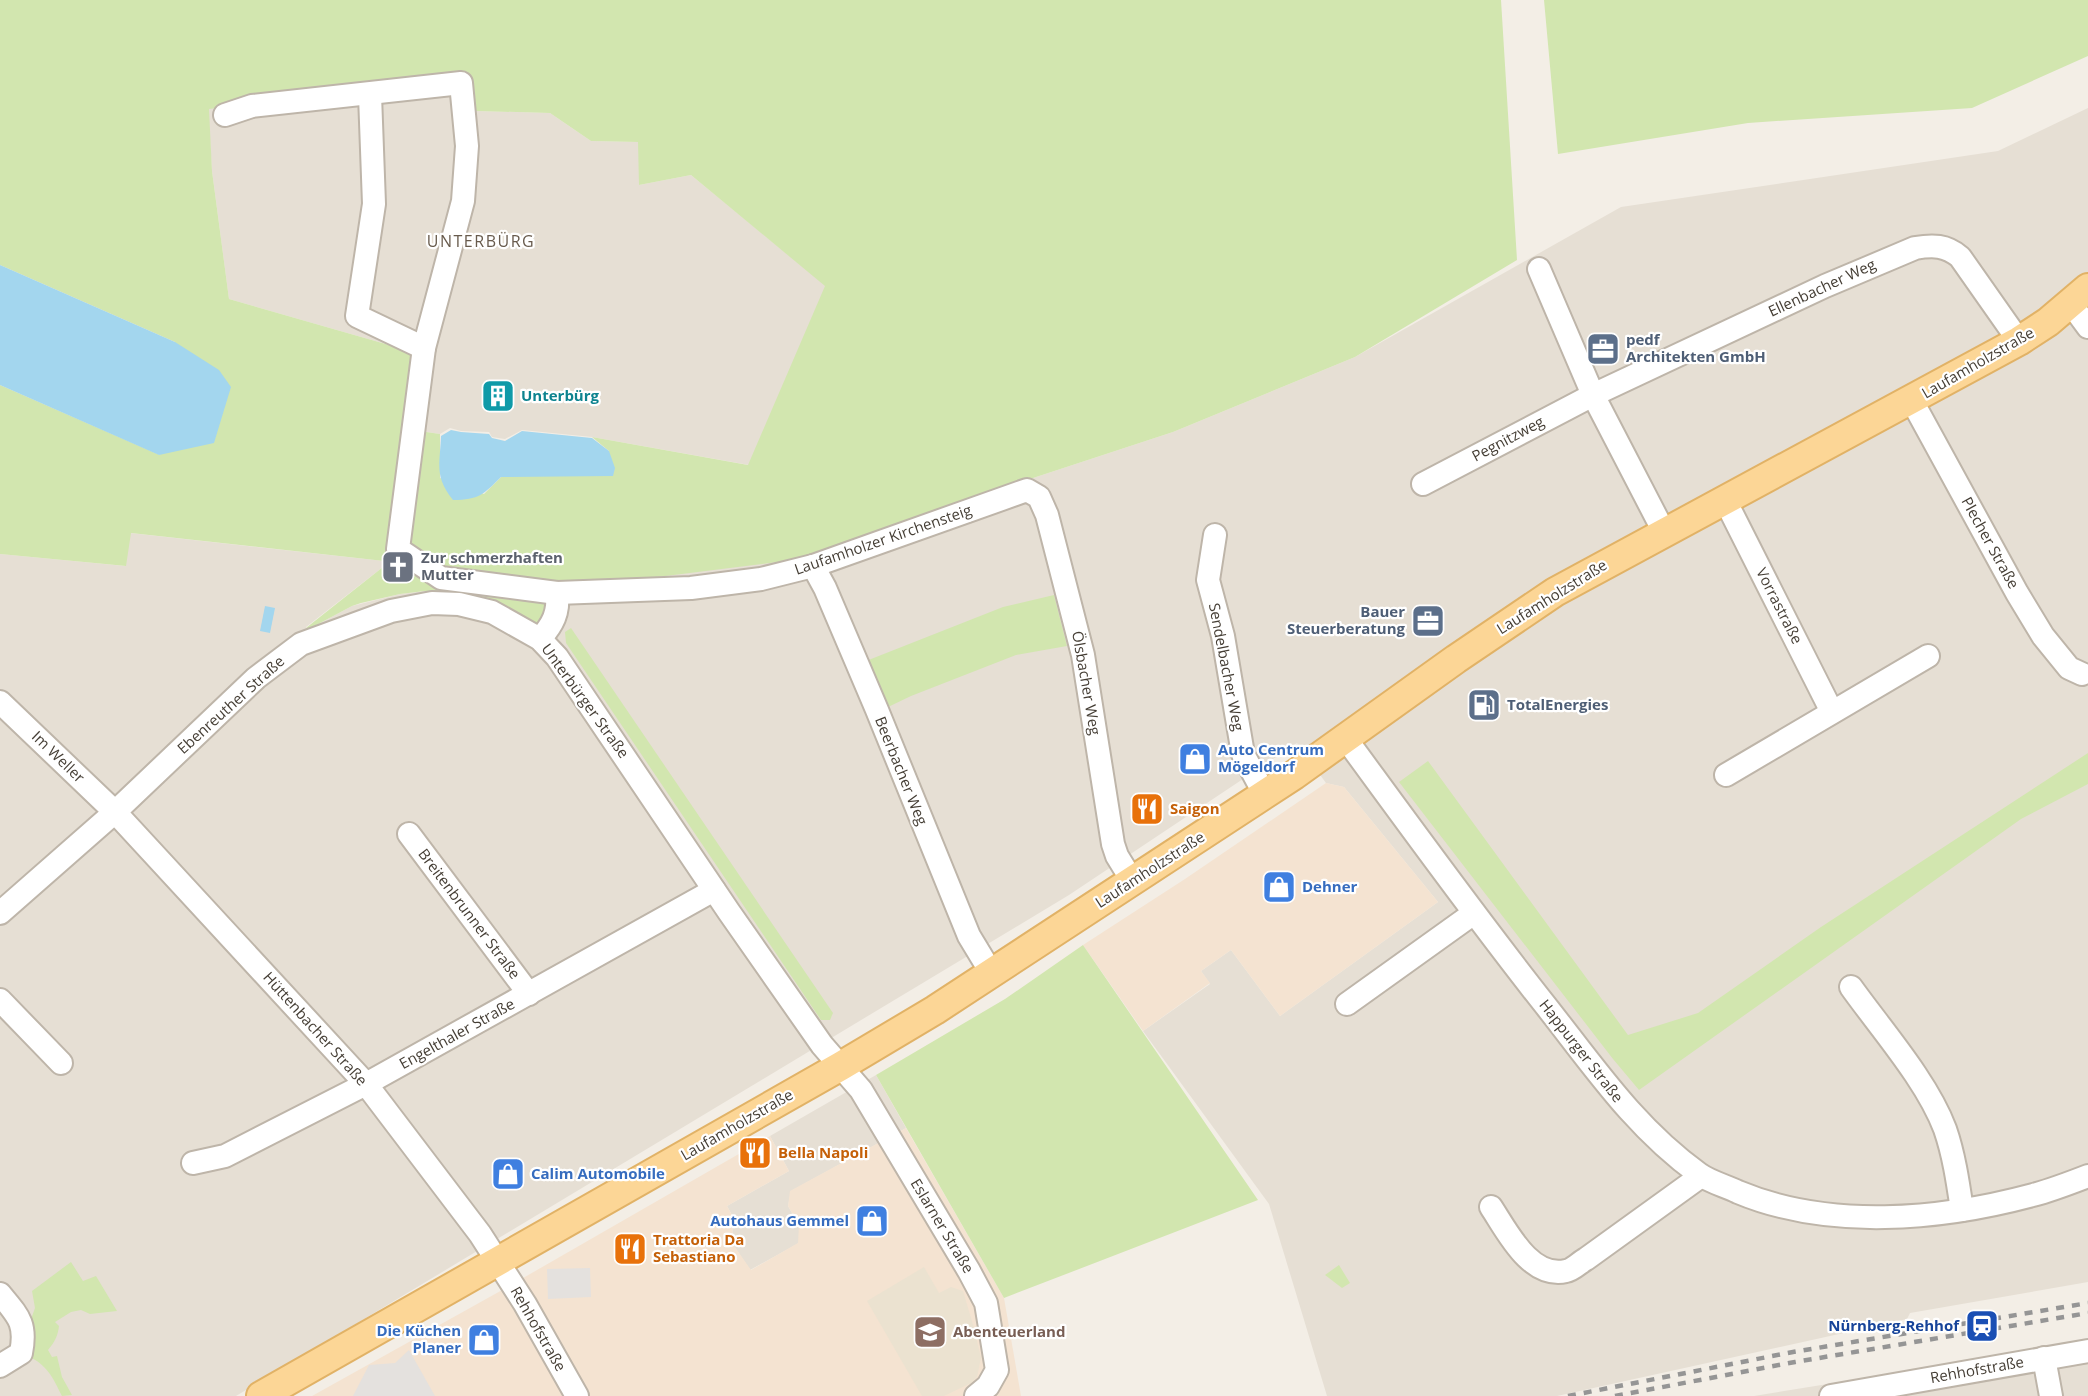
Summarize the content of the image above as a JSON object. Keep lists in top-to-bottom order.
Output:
{
  "streets": {
    "main road": ["Laufamholzstraße"],
    "street": [
      "Ellenbacher Weg",
      "Pegnitzweg",
      "Laufamholzer Kirchensteig",
      "Plecher Straße",
      "Vorrastraße",
      "Sendelbacher Weg",
      "Ölsbacher Weg",
      "Unterbürger Straße",
      "Ebenreuther Straße",
      "Im Weller",
      "Beerbacher Weg",
      "Breitenbrunner Straße",
      "Hüttenbacher Straße",
      "Engelthaler Straße",
      "Happurger Straße",
      "Eslarner Straße",
      "Rehhofstraße"
    ]
  },
  "crossings": [
    ["Ellenbacher Weg", "Laufamholzstraße"],
    ["Ellenbacher Weg", "Pegnitzweg"],
    ["Laufamholzstraße", "Plecher Straße"],
    ["Laufamholzstraße", "Vorrastraße"],
    ["Laufamholzstraße", "Sendelbacher Weg"],
    ["Laufamholzstraße", "Ölsbacher Weg"],
    ["Laufamholzstraße", "Unterbürger Straße"],
    ["Laufamholzstraße", "Beerbacher Weg"],
    ["Laufamholzstraße", "Hüttenbacher Straße"],
    ["Laufamholzstraße", "Happurger Straße"],
    ["Laufamholzstraße", "Eslarner Straße"],
    ["Laufamholzstraße", "Rehhofstraße"],
    ["Laufamholzer Kirchensteig", "Ölsbacher Weg"],
    ["Laufamholzer Kirchensteig", "Unterbürger Straße"],
    ["Laufamholzer Kirchensteig", "Beerbacher Weg"],
    ["Unterbürger Straße", "Ebenreuther Straße"],
    ["Unterbürger Straße", "Engelthaler Straße"],
    ["Unterbürger Straße", "Eslarner Straße"],
    ["Ebenreuther Straße", "Im Weller"],
    ["Ebenreuther Straße", "Hüttenbacher Straße"],
    ["Im Weller", "Hüttenbacher Straße"],
    ["Breitenbrunner Straße", "Engelthaler Straße"],
    ["Hüttenbacher Straße", "Engelthaler Straße"],
    ["Hüttenbacher Straße", "Rehhofstraße"]
  ],
  "districts": ["UNTERBÜRG"],
  "places": {
    "office": ["pedf Architekten GmbH", "Bauer Steuerberatung"],
    "building": ["Unterbürg"],
    "church": ["Zur schmerzhaften Mutter"],
    "fuel station": ["TotalEnergies"],
    "shop": [
      "Auto Centrum Mögeldorf",
      "Dehner",
      "Calim Automobile",
      "Autohaus Gemmel",
      "Die Küchen Planer"
    ],
    "restaurant": ["Saigon", "Bella Napoli", "Trattoria Da Sebastiano"],
    "station": ["Nürnberg-Rehhof"],
    "school or university": ["Abenteuerland"]
  }
}
